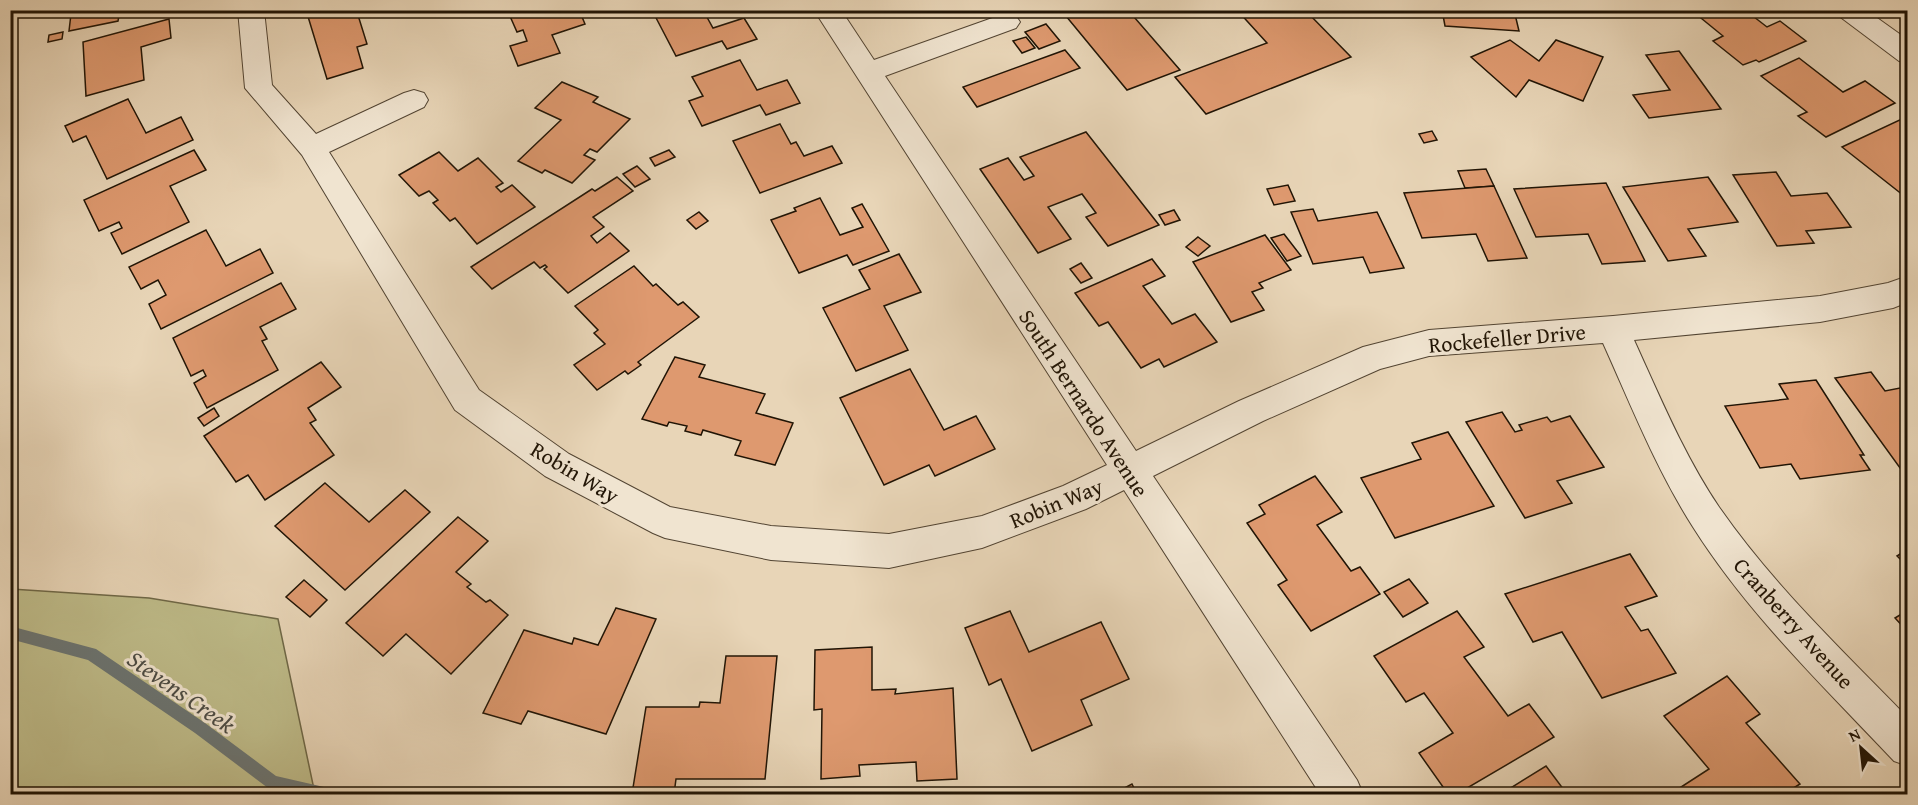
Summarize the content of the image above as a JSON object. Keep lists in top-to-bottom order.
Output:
{
  "streets": {
    "street": [
      "Rockefeller Drive",
      "South Bernardo Avenue",
      "Robin Way",
      "Cranberry Avenue"
    ]
  },
  "crossings": [
    ["Rockefeller Drive", "South Bernardo Avenue"],
    ["Rockefeller Drive", "Robin Way"],
    ["Rockefeller Drive", "Cranberry Avenue"],
    ["South Bernardo Avenue", "Robin Way"]
  ],
  "water": ["Stevens Creek"],
  "north": "top left"
}
